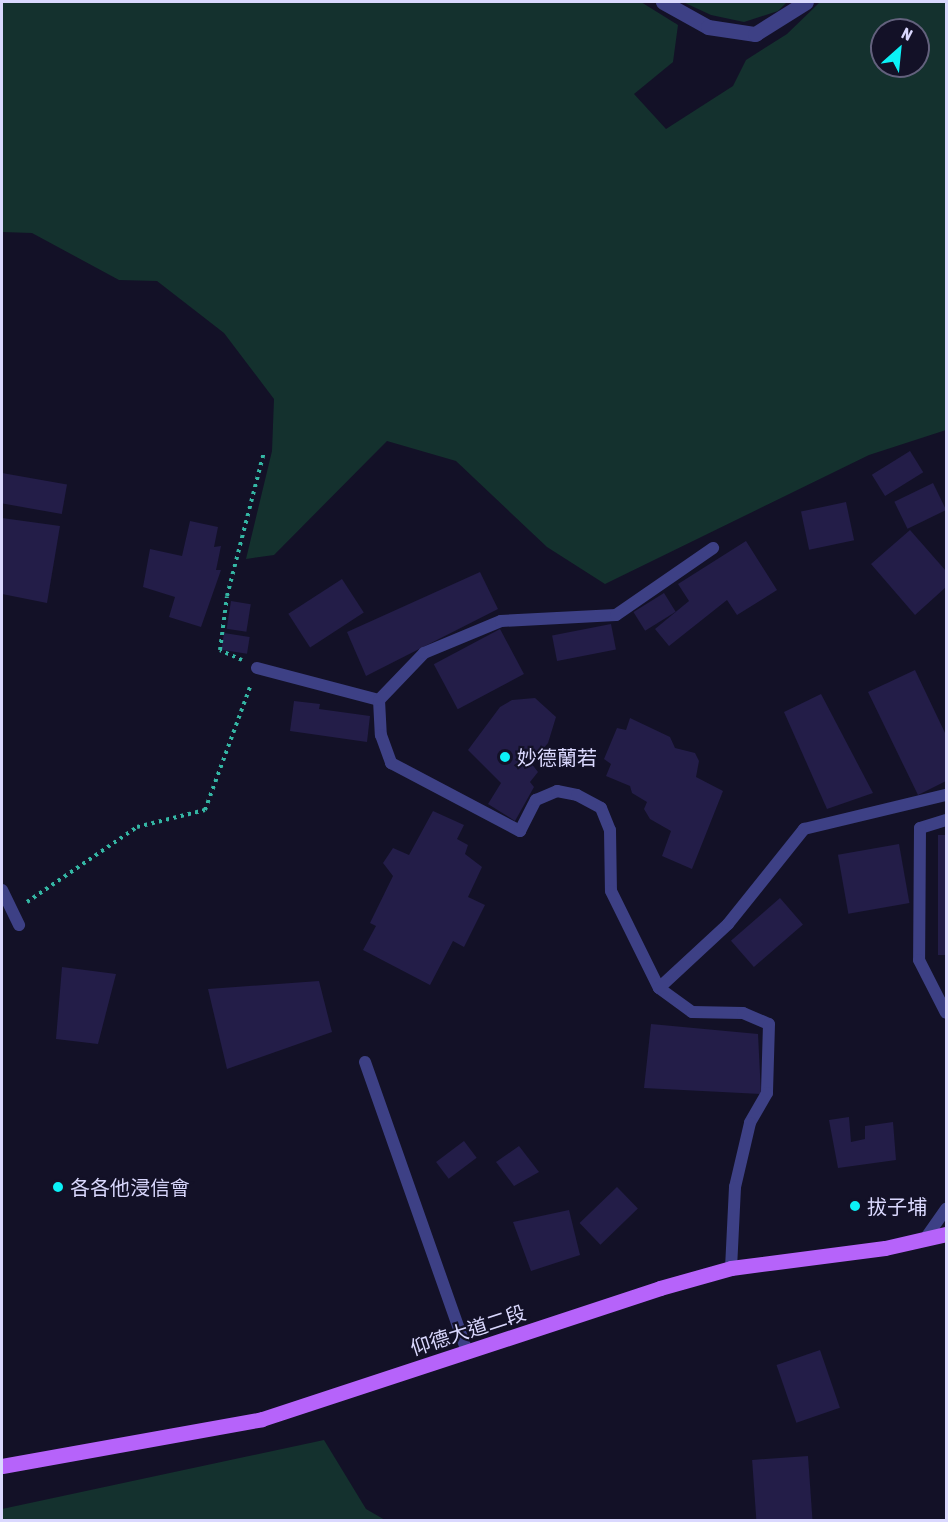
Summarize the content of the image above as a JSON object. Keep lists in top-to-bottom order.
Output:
{
  "streets": {
    "main road": ["仰德大道二段"]
  },
  "places": ["妙德蘭若", "各各他浸信會", "拔子埔"],
  "north": "top right"
}
